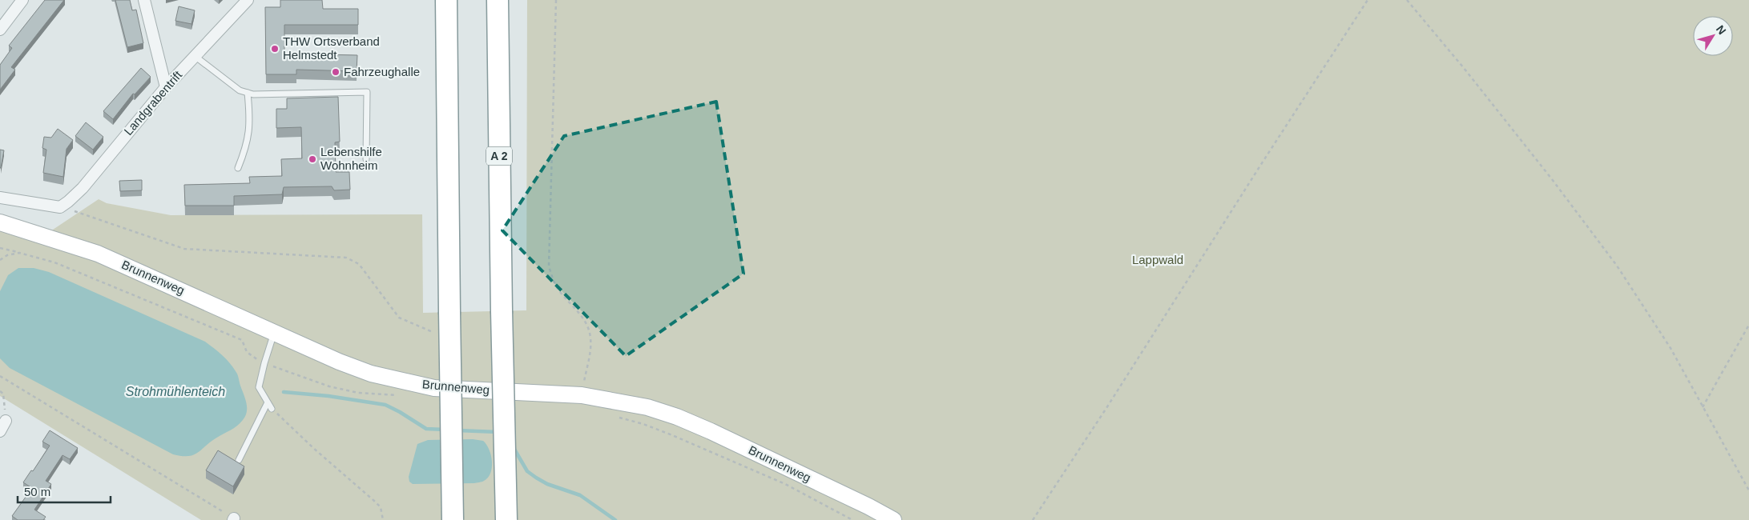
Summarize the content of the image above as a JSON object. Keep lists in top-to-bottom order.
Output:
{
  "streets": {
    "highway": ["A 2"],
    "main road": ["Brunnenweg"],
    "street": ["Landgrabentrift"]
  },
  "water": ["Strohmühlenteich"],
  "parks": ["Lappwald"],
  "places": ["THW Ortsverband Helmstedt", "Fahrzeughalle", "Lebenshilfe Wohnheim"],
  "scale_bar": "50 m",
  "north": "top right"
}
